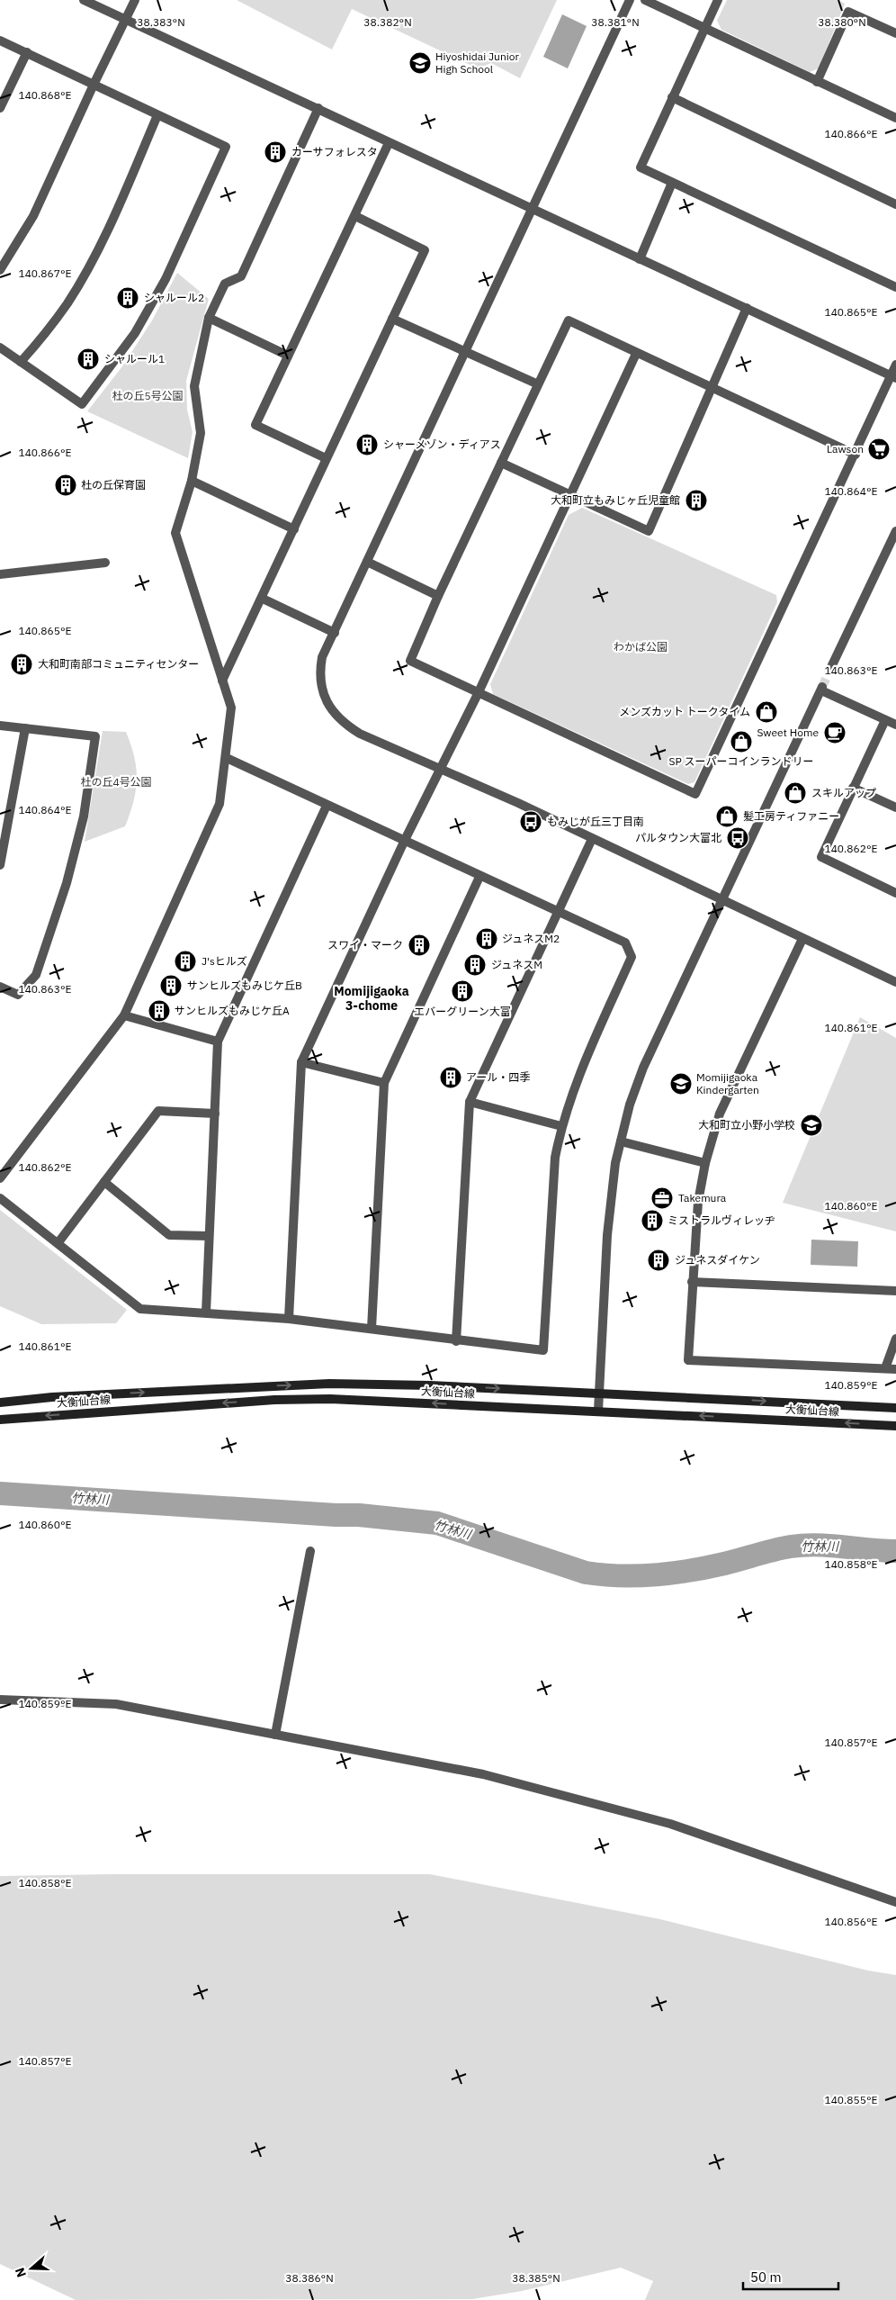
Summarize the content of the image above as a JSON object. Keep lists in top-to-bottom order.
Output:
{
  "streets": {
    "main road": ["大衡仙台線"]
  },
  "districts": ["Momijigaoka 3-chome"],
  "water": ["竹林川"],
  "parks": ["杜の丘5号公園", "わかば公園", "杜の丘4号公園"],
  "places": {
    "school or university": ["Hiyoshidai Junior High School", "Momijigaoka Kindergarten", "大和町立小野小学校"],
    "building": [
      "カーサフォレスタ",
      "シャルール2",
      "シャルール1",
      "シャーメゾン・ディアス",
      "杜の丘保育園",
      "大和町立もみじヶ丘児童館",
      "大和町南部コミュニティセンター",
      "ジュネスM2",
      "スワイ・マーク",
      "J'sヒルズ",
      "ジュネスM",
      "サンヒルズもみじケ丘B",
      "エバーグリーン大富",
      "サンヒルズもみじケ丘A",
      "アール・四季",
      "ミストラルヴィレッヂ",
      "ジュネスダイケン"
    ],
    "supermarket": ["Lawson"],
    "shop": [
      "メンズカット トークタイム",
      "SP スーパーコインランドリー",
      "スキルアップ",
      "髪工房ティファニー"
    ],
    "cafe": ["Sweet Home"],
    "bus stop": ["もみじが丘三丁目南", "パルタウン大富北"],
    "office": ["Takemura"]
  },
  "scale_bar": "50 m",
  "north": "left",
  "coordinates": [
    "38.380°N",
    "38.383°N",
    "38.382°N",
    "38.381°N",
    "140.868°E",
    "140.866°E",
    "140.867°E",
    "140.865°E",
    "140.864°E",
    "140.863°E",
    "140.862°E",
    "140.861°E",
    "140.860°E",
    "140.859°E",
    "140.858°E",
    "140.857°E",
    "140.856°E",
    "140.855°E",
    "38.386°N",
    "38.385°N"
  ]
}
